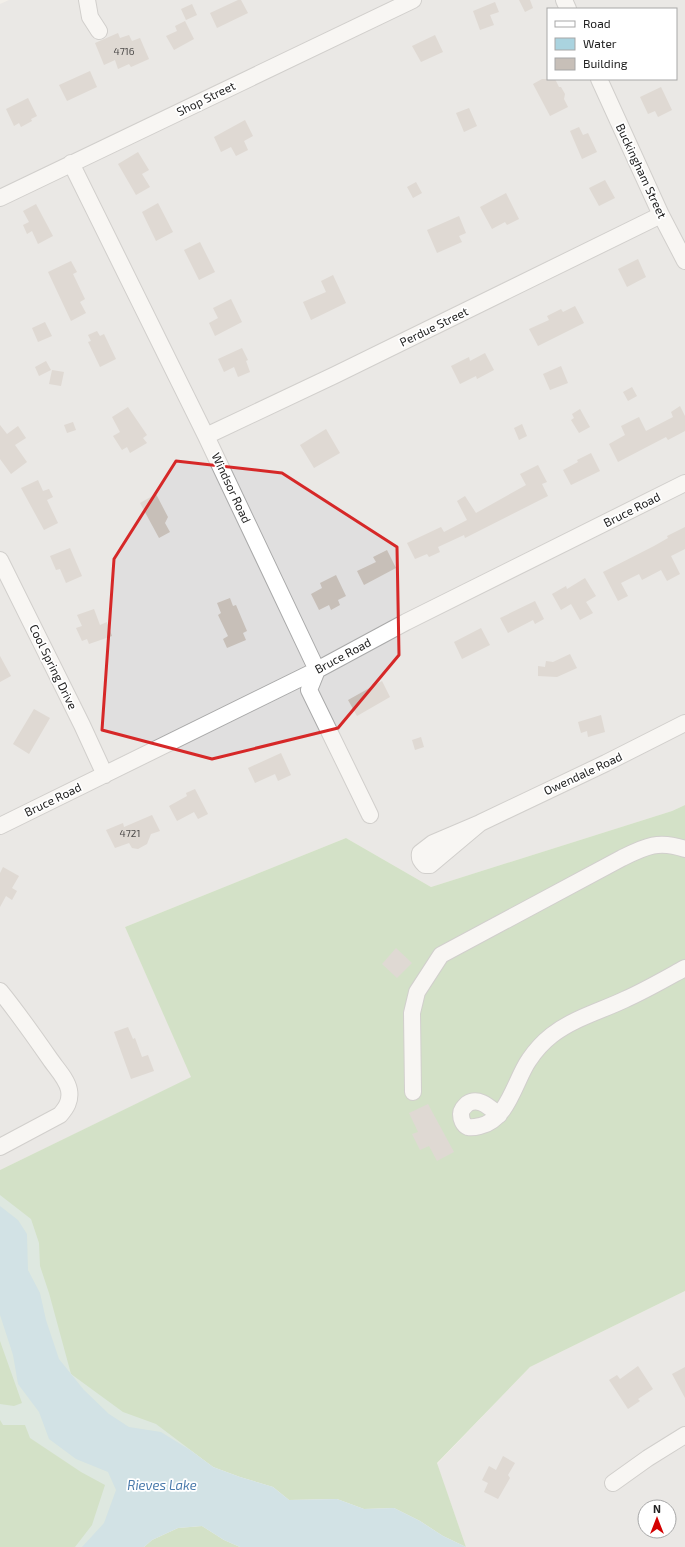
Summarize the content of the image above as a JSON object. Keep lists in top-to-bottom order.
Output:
{
  "streets": {
    "street": [
      "Shop Street",
      "Buckingham Street",
      "Perdue Street",
      "Windsor Road",
      "Bruce Road",
      "Cool Spring Drive",
      "Owendale Road"
    ]
  },
  "crossings": [
    ["Shop Street", "Windsor Road"],
    ["Buckingham Street", "Perdue Street"],
    ["Perdue Street", "Windsor Road"],
    ["Windsor Road", "Bruce Road"],
    ["Bruce Road", "Cool Spring Drive"]
  ],
  "water": ["Rieves Lake"],
  "house_numbers": ["4716", "4721"],
  "legend": ["Road", "Water", "Building"],
  "north": "top"
}
